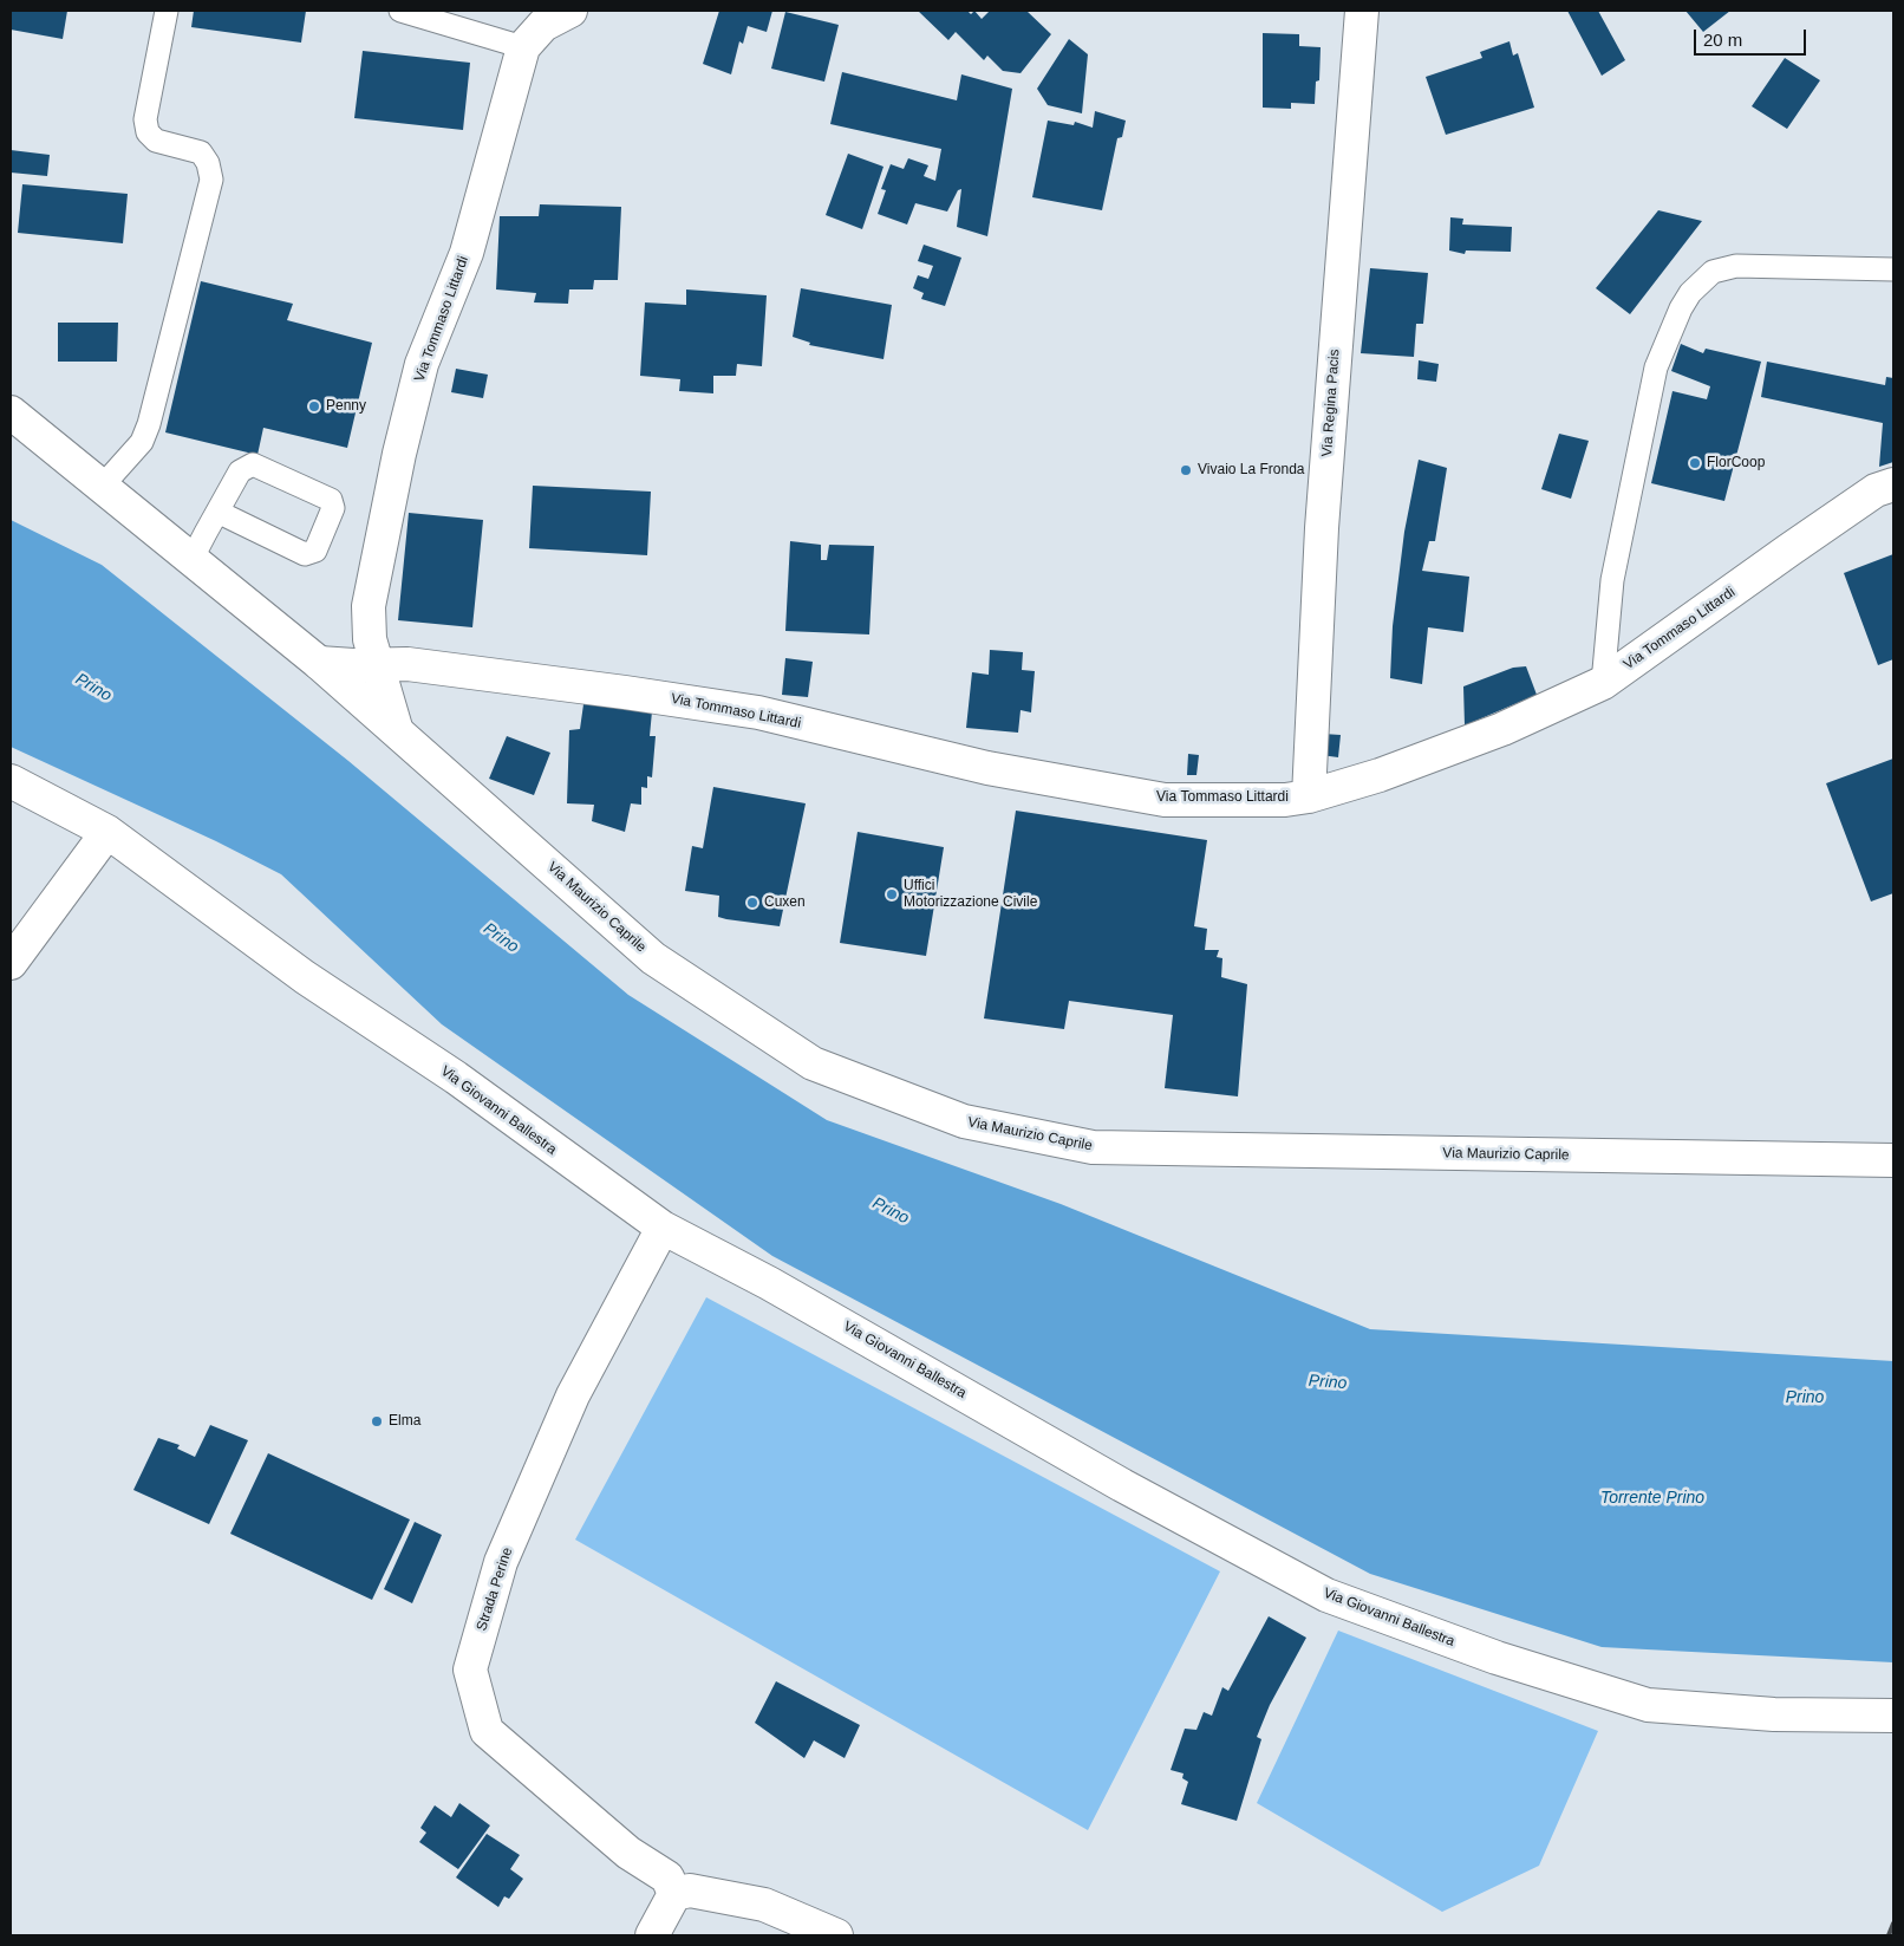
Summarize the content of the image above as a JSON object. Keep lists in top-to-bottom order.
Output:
{
  "streets": {
    "street": [
      "Via Tommaso Littardi",
      "Via Regina Pacis",
      "Via Maurizio Caprile",
      "Via Giovanni Ballestra",
      "Strada Perine"
    ]
  },
  "crossings": [
    ["Via Tommaso Littardi", "Via Regina Pacis"],
    ["Via Tommaso Littardi", "Via Maurizio Caprile"],
    ["Via Giovanni Ballestra", "Strada Perine"]
  ],
  "water": ["Prino", "Torrente Prino"],
  "places": [
    "Penny",
    "FlorCoop",
    "Vivaio La Fronda",
    "Uffici Motorizzazione Civile",
    "Cuxen",
    "Elma"
  ],
  "scale_bar": "20 m"
}
